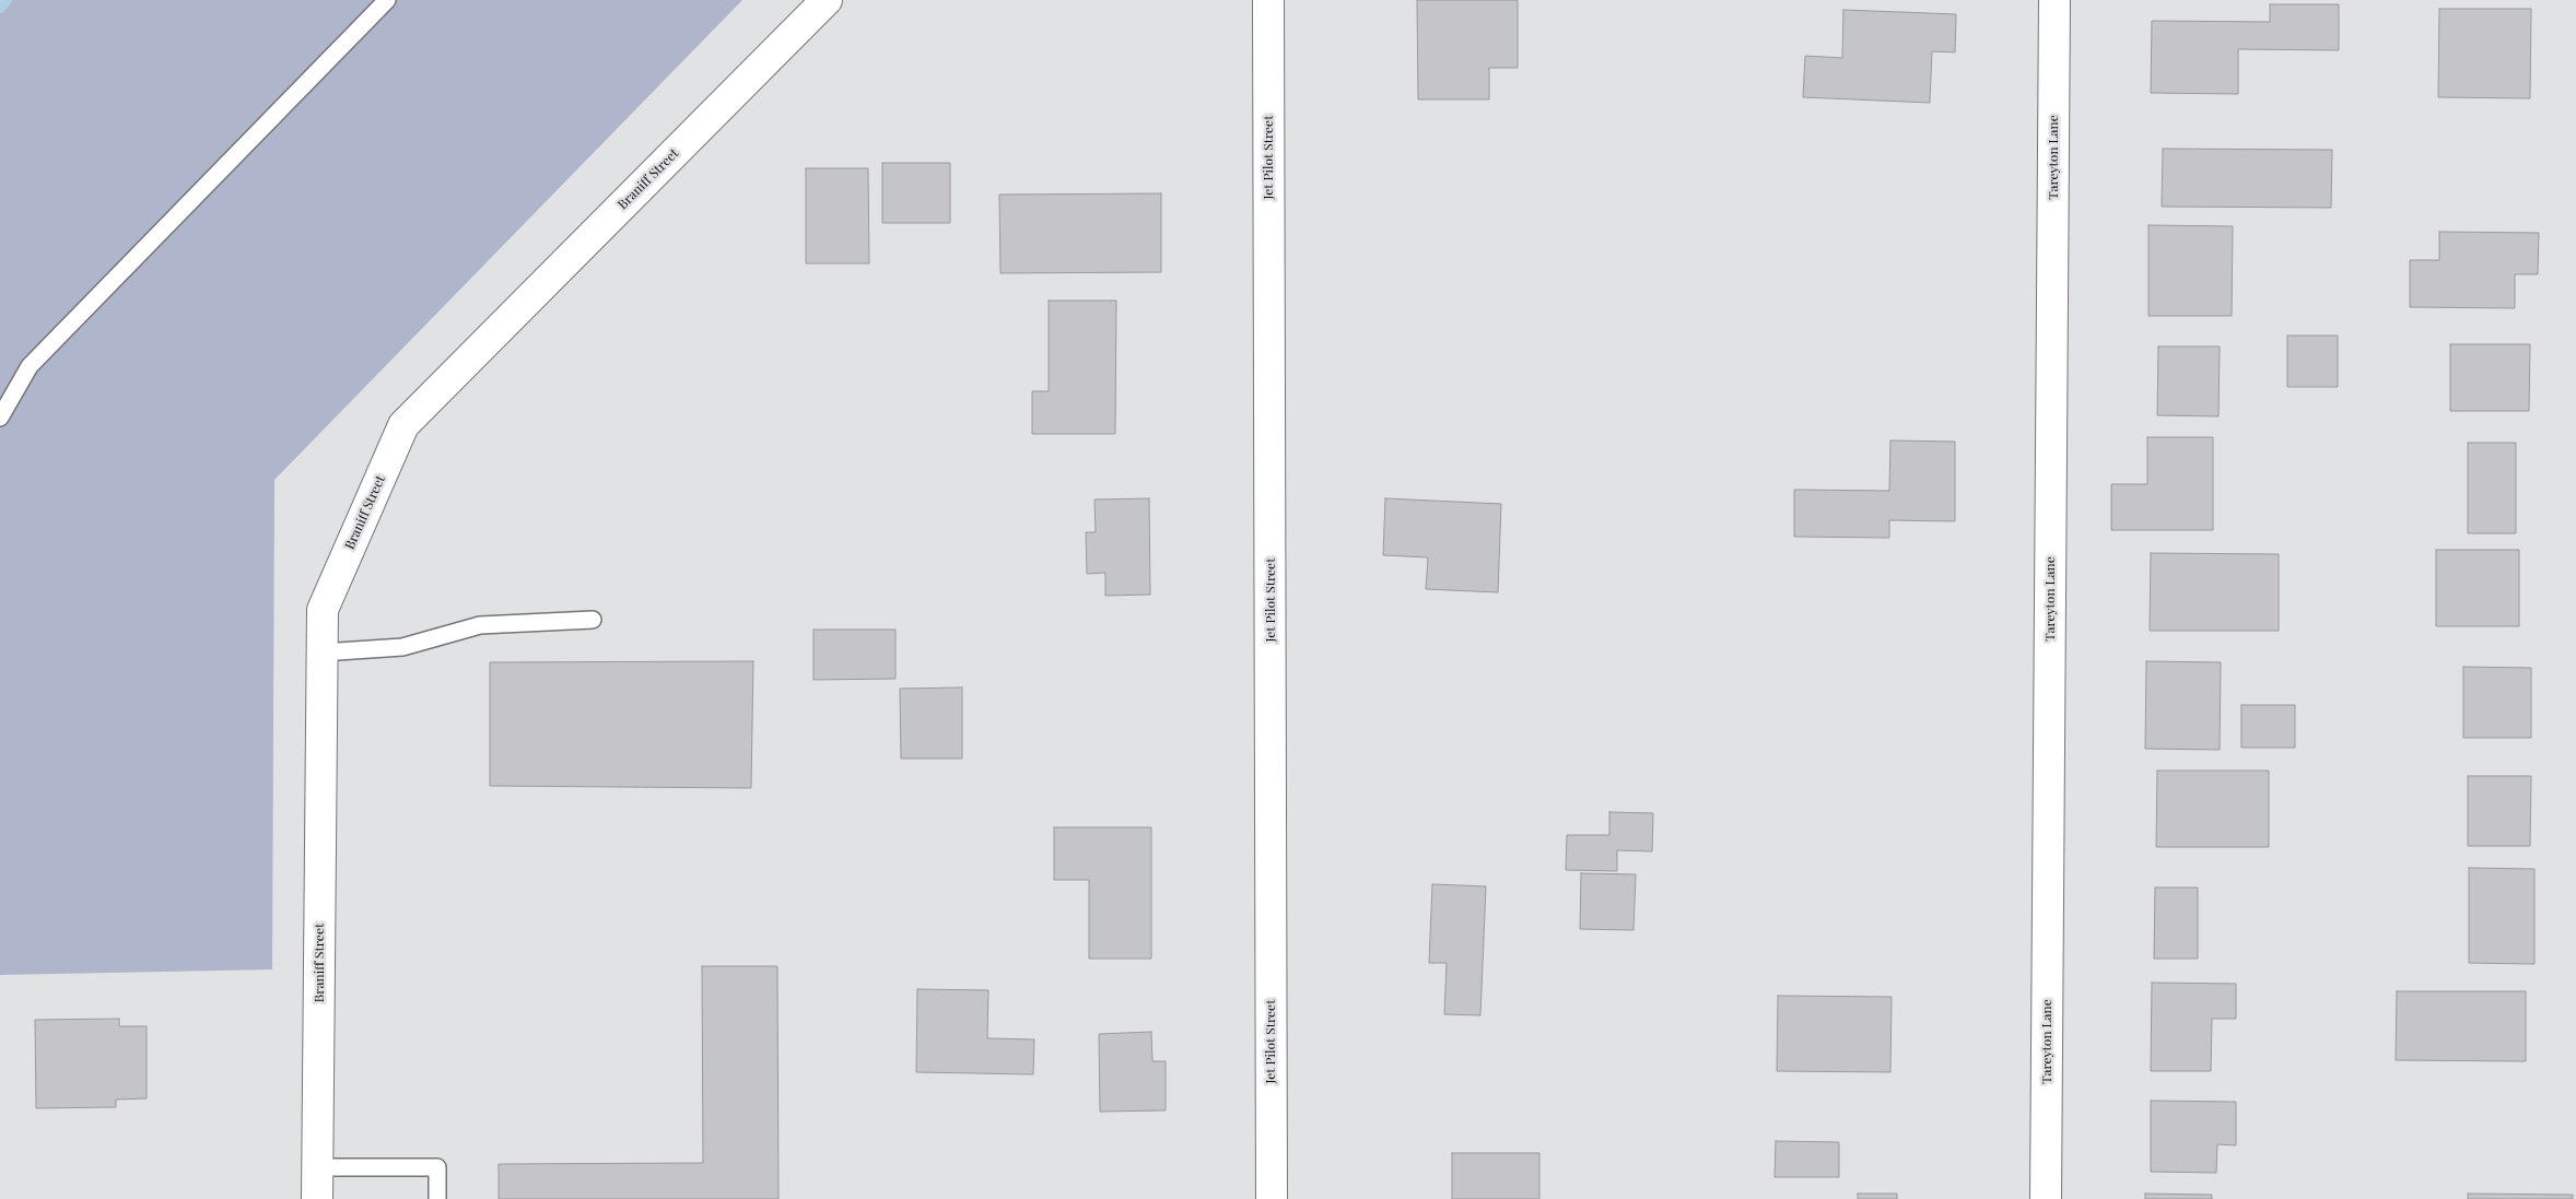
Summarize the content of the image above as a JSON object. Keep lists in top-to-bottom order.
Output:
{
  "streets": {
    "street": ["Jet Pilot Street", "Tareyton Lane", "Braniff Street"]
  }
}
